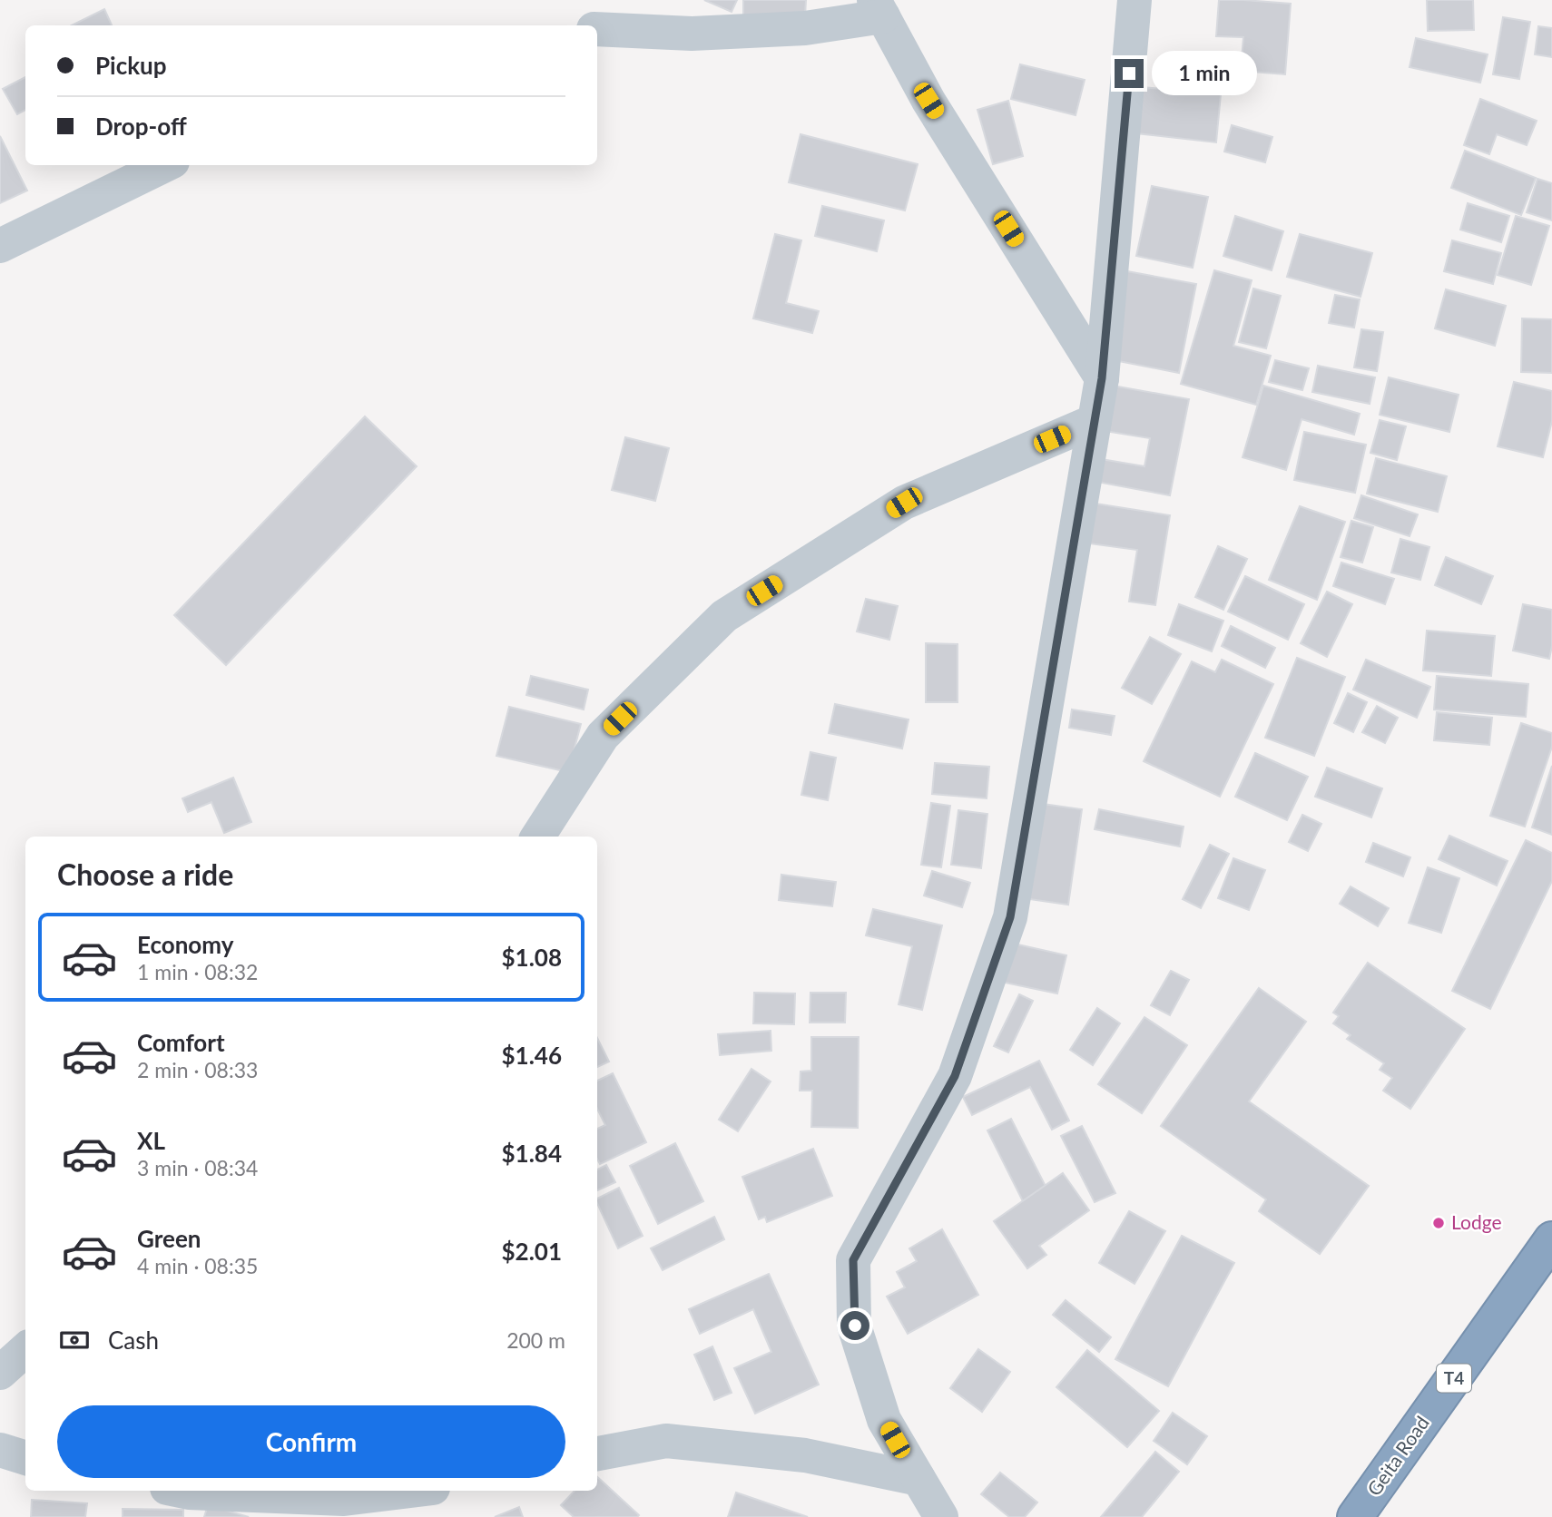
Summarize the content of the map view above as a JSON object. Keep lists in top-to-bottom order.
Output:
{
  "streets": {
    "highway": ["T4", "Geita Road"]
  },
  "places": ["Lodge"],
  "page": {
    "banner": ["Pickup", "Drop-off"],
    "bubble": "1 min",
    "heading": "Choose a ride",
    "list": [
      {
        "name": "Economy",
        "note": "1 min · 08:32",
        "value": "$1.08"
      },
      {
        "name": "Comfort",
        "note": "2 min · 08:33",
        "value": "$1.46"
      },
      {
        "name": "XL",
        "note": "3 min · 08:34",
        "value": "$1.84"
      },
      {
        "name": "Green",
        "note": "4 min · 08:35",
        "value": "$2.01"
      }
    ],
    "pay": ["Cash", "200 m"],
    "buttons": "Confirm"
  }
}
